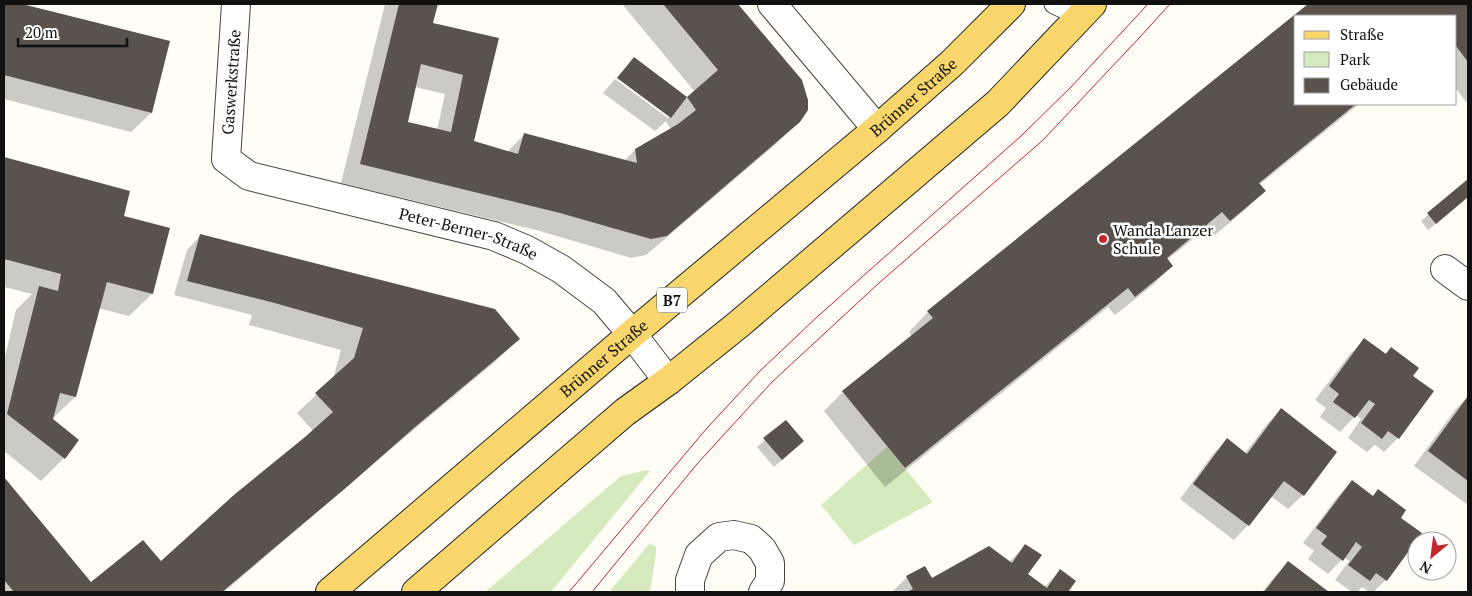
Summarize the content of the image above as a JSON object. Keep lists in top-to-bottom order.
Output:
{
  "streets": {
    "main road": ["Brünner Straße", "B7"],
    "street": ["Gaswerkstraße", "Peter-Berner-Straße"]
  },
  "crossings": [
    ["Gaswerkstraße", "Peter-Berner-Straße"],
    ["Brünner Straße", "Peter-Berner-Straße"]
  ],
  "places": ["Wanda Lanzer Schule"],
  "legend": ["Straße", "Park", "Gebäude"],
  "scale_bar": "20 m",
  "north": "bottom left"
}
